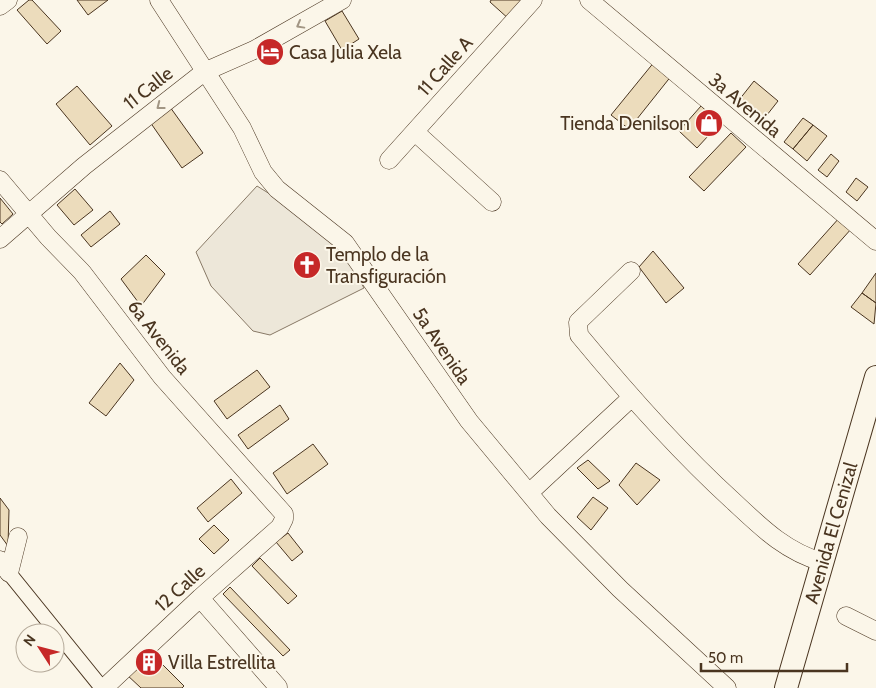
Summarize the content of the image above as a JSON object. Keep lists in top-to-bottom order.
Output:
{
  "streets": {
    "street": [
      "11 Calle A",
      "11 Calle",
      "3a Avenida",
      "6a Avenida",
      "5a Avenida",
      "Avenida El Cenizal",
      "12 Calle"
    ]
  },
  "crossings": [
    ["11 Calle", "6a Avenida"],
    ["11 Calle", "5a Avenida"],
    ["6a Avenida", "12 Calle"]
  ],
  "one_way": ["11 Calle"],
  "places": {
    "hotel": ["Casa Julia Xela"],
    "shop": ["Tienda Denilson"],
    "church": ["Templo de la Transfiguración"],
    "building": ["Villa Estrellita"]
  },
  "scale_bar": "50 m",
  "north": "top left"
}
